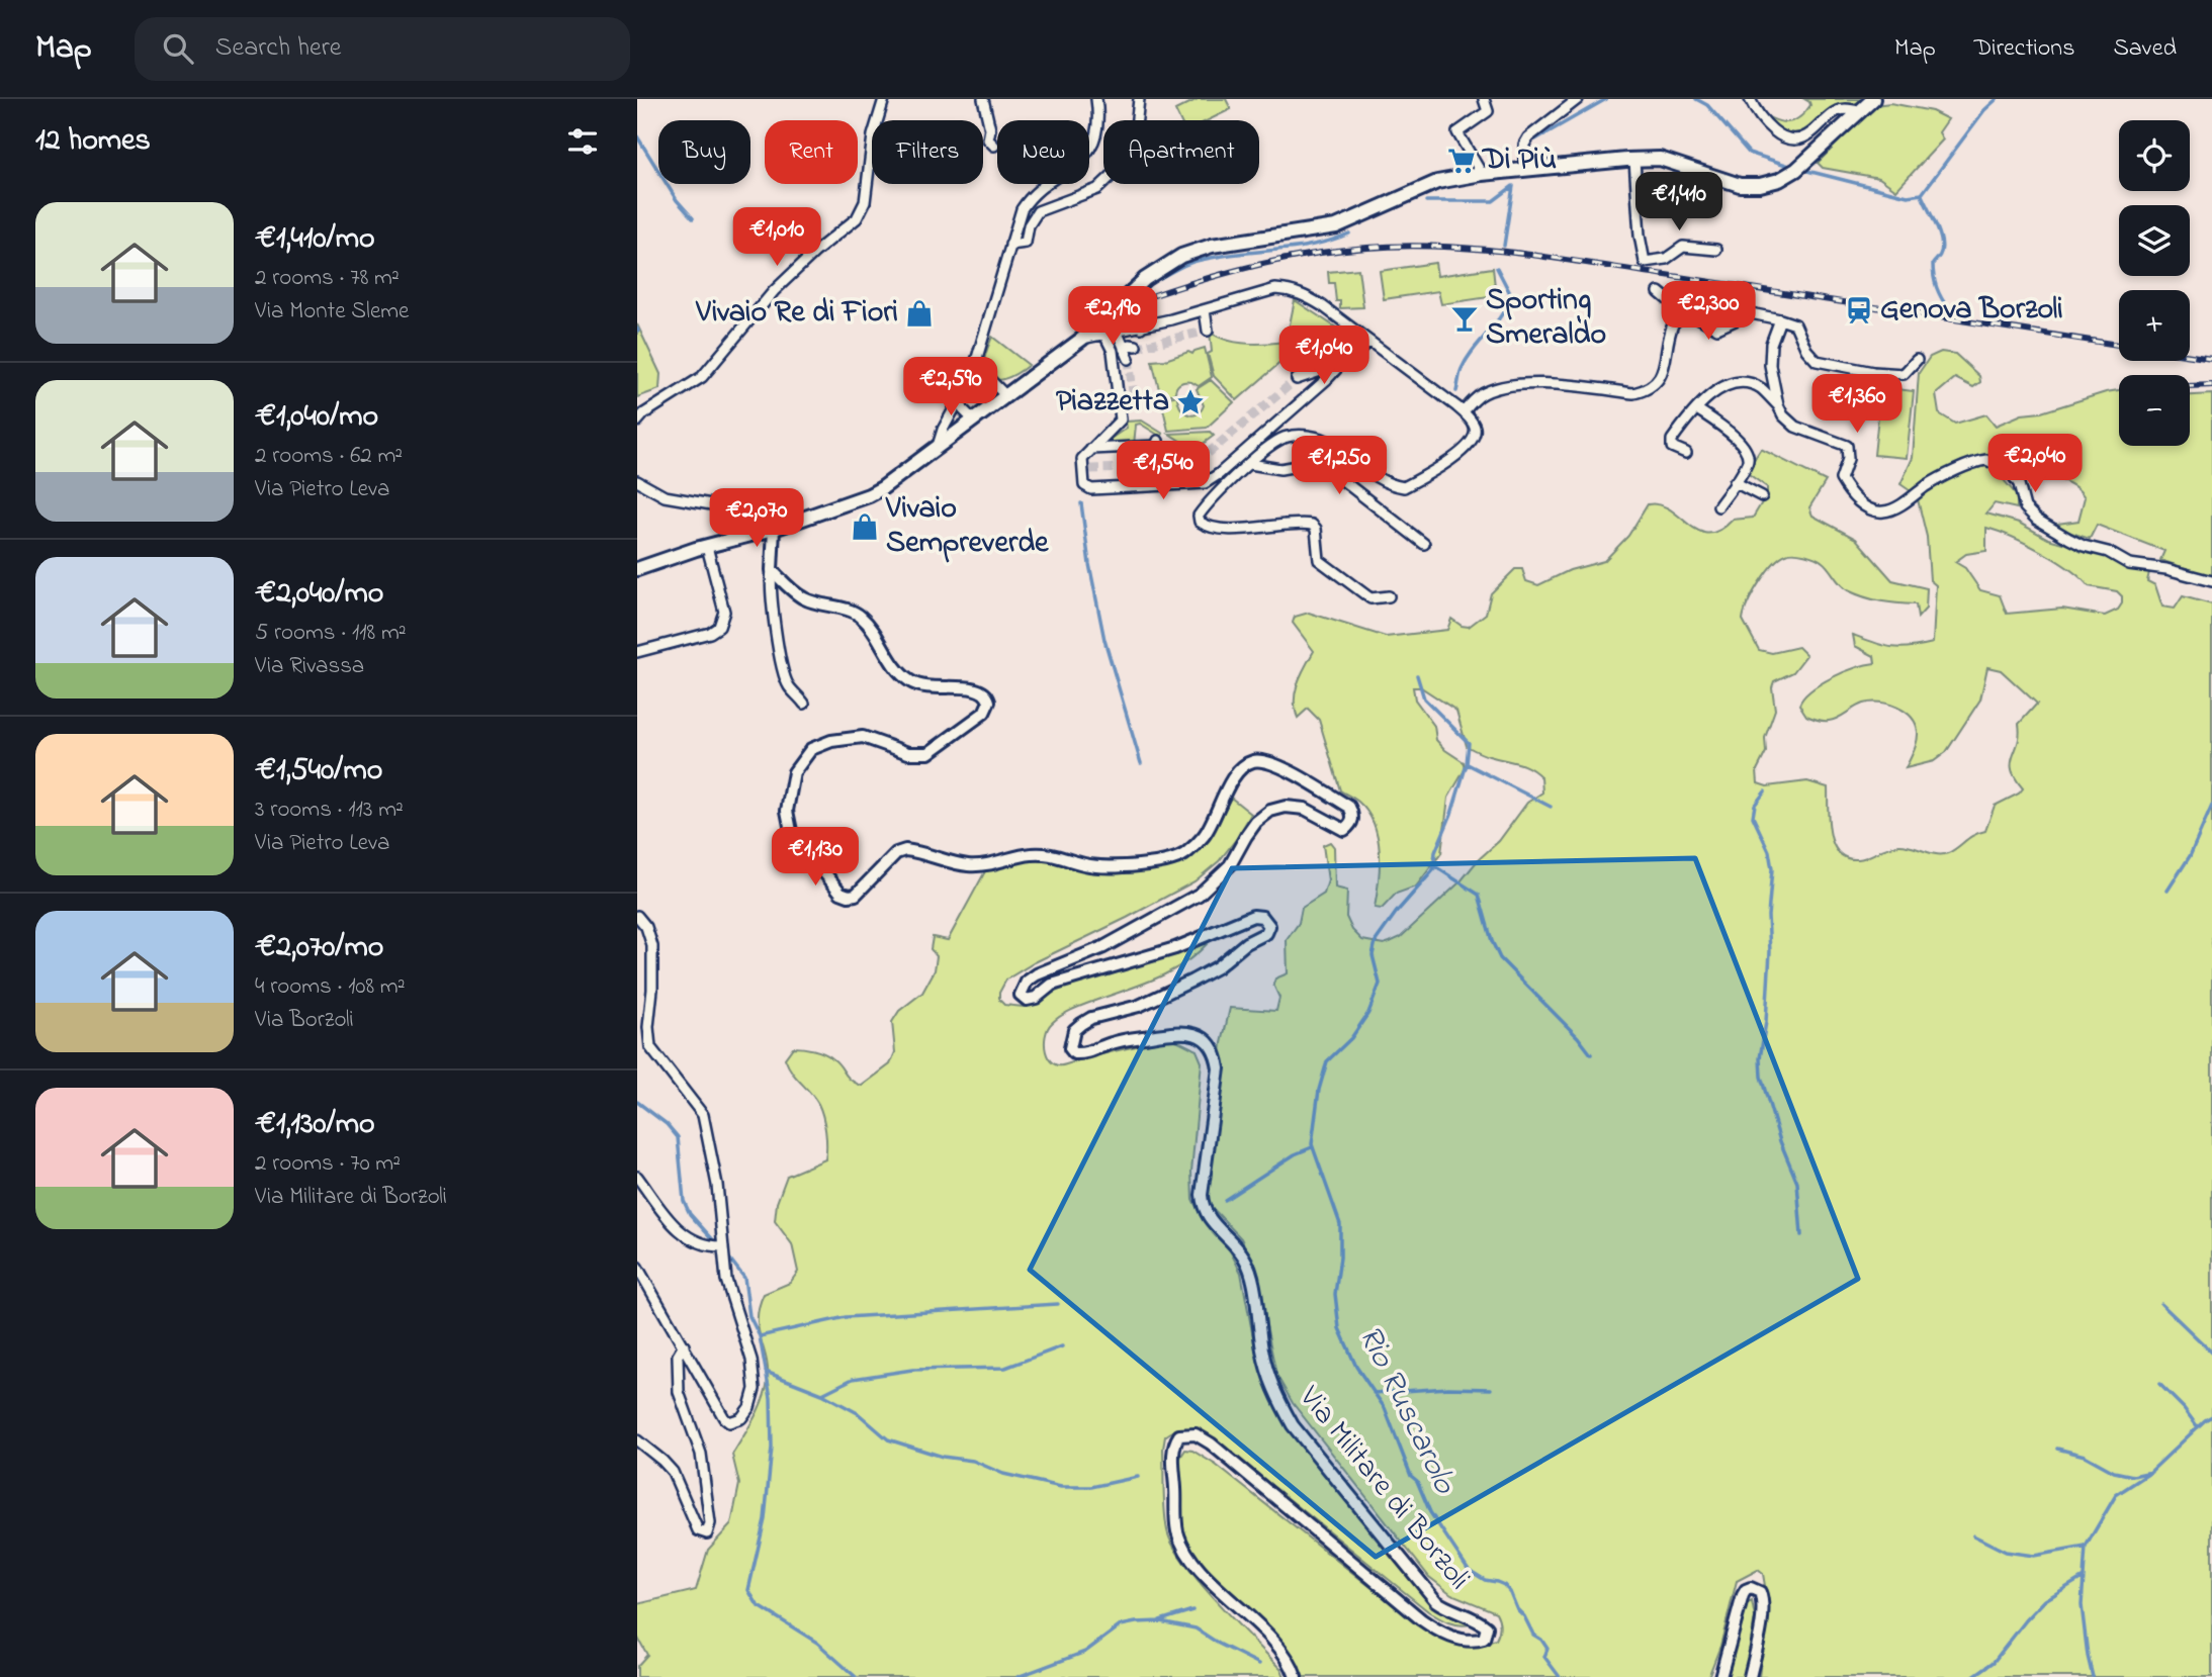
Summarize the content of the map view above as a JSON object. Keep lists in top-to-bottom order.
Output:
{
  "streets": {
    "street": ["Via Militare di Borzoli"]
  },
  "water": ["Rio Ruscarolo"],
  "places": {
    "supermarket": ["Di Più"],
    "station": ["Genova Borzoli"],
    "shop": ["Vivaio Re di Fiori", "Vivaio Sempreverde"],
    "bar": ["Sporting Smeraldo"],
    "place": ["Piazzetta"]
  },
  "page": {
    "header": "Map",
    "search": "Search here",
    "nav": ["Map", "Directions", "Saved"],
    "heading": "12 homes",
    "map_buttons": ["+", "−"],
    "chip": [
      "Buy",
      "Rent",
      "Filters",
      "New",
      "Apartment"
    ],
    "price": [
      "€1,410",
      "€1,010",
      "€2,300",
      "€2,190",
      "€1,040",
      "€2,590",
      "€1,360",
      "€2,040",
      "€1,250",
      "€1,540",
      "€2,070",
      "€1,130"
    ],
    "list": [
      {
        "name": "€1,410/mo",
        "note": "2 rooms · 78 m² · Via Monte Sleme"
      },
      {
        "name": "€1,040/mo",
        "note": "2 rooms · 62 m² · Via Pietro Leva"
      },
      {
        "name": "€2,040/mo",
        "note": "5 rooms · 118 m² · Via Rivassa"
      },
      {
        "name": "€1,540/mo",
        "note": "3 rooms · 113 m² · Via Pietro Leva"
      },
      {
        "name": "€2,070/mo",
        "note": "4 rooms · 108 m² · Via Borzoli"
      },
      {
        "name": "€1,130/mo",
        "note": "2 rooms · 70 m² · Via Militare di Borzoli"
      }
    ]
  }
}
